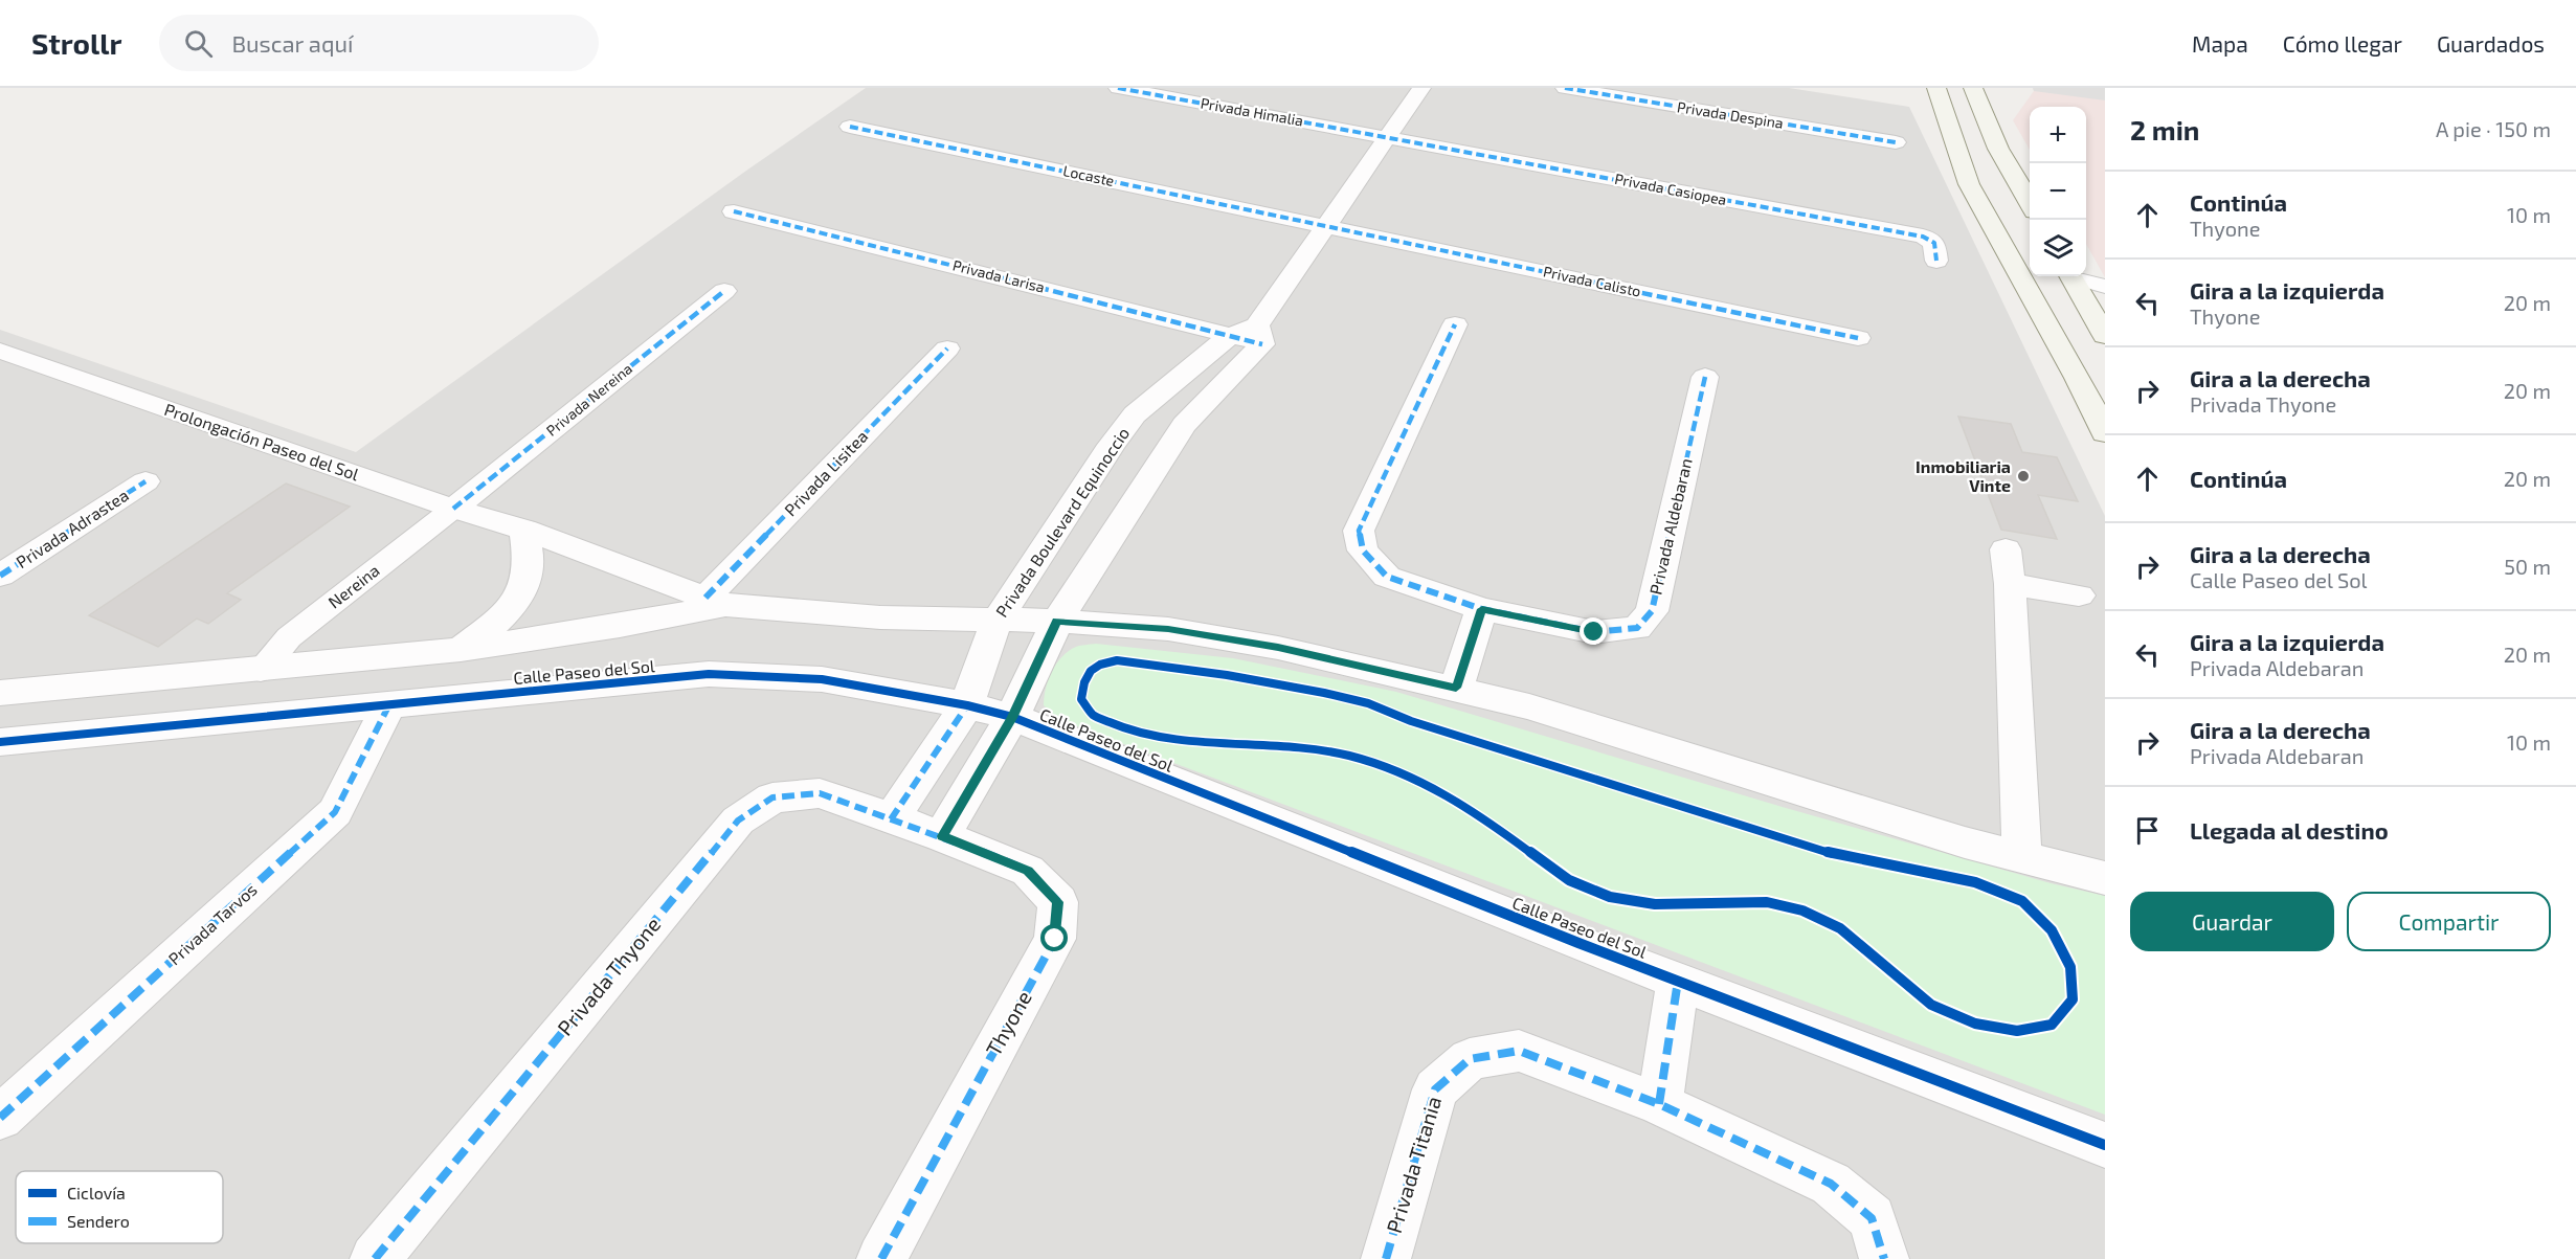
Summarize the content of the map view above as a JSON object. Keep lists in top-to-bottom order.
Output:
{
  "streets": {
    "street": [
      "Privada Himalia",
      "Privada Despina",
      "Locaste",
      "Privada Casiopea",
      "Privada Larisa",
      "Privada Calisto",
      "Privada Nereina",
      "Prolongación Paseo del Sol",
      "Privada Lisitea",
      "Privada Boulevard Equinoccio",
      "Privada Aldebaran",
      "Privada Adrastea",
      "Calle Paseo del Sol",
      "Privada Tarvos",
      "Privada Thyone",
      "Thyone",
      "Privada Titania"
    ],
    "lane": ["Nereina"]
  },
  "crossings": [
    ["Privada Himalia", "Privada Casiopea"],
    ["Privada Himalia", "Privada Boulevard Equinoccio"],
    ["Locaste", "Privada Calisto"],
    ["Locaste", "Privada Boulevard Equinoccio"],
    ["Privada Casiopea", "Privada Boulevard Equinoccio"],
    ["Privada Larisa", "Privada Boulevard Equinoccio"],
    ["Privada Calisto", "Privada Boulevard Equinoccio"],
    ["Privada Nereina", "Prolongación Paseo del Sol"],
    ["Privada Nereina", "Nereina"],
    ["Prolongación Paseo del Sol", "Privada Lisitea"],
    ["Prolongación Paseo del Sol", "Nereina"],
    ["Prolongación Paseo del Sol", "Calle Paseo del Sol"],
    ["Privada Lisitea", "Calle Paseo del Sol"],
    ["Privada Boulevard Equinoccio", "Calle Paseo del Sol"],
    ["Nereina", "Calle Paseo del Sol"],
    ["Calle Paseo del Sol", "Privada Tarvos"],
    ["Privada Thyone", "Thyone"]
  ],
  "places": ["Inmobiliaria Vinte"],
  "legend": ["Ciclovía", "Sendero"],
  "page": {
    "header": "Strollr",
    "search": "Buscar aquí",
    "nav": ["Mapa", "Cómo llegar", "Guardados"],
    "heading": ["2 min", "A pie · 150 m"],
    "map_buttons": ["+", "−"],
    "list": [
      ["Continúa", "Thyone", "10 m"],
      ["Gira a la izquierda", "Thyone", "20 m"],
      ["Gira a la derecha", "Privada Thyone", "20 m"],
      ["Continúa", "20 m"],
      ["Gira a la derecha", "Calle Paseo del Sol", "50 m"],
      ["Gira a la izquierda", "Privada Aldebaran", "20 m"],
      ["Gira a la derecha", "Privada Aldebaran", "10 m"],
      "Llegada al destino"
    ],
    "buttons": ["Guardar", "Compartir"]
  }
}
